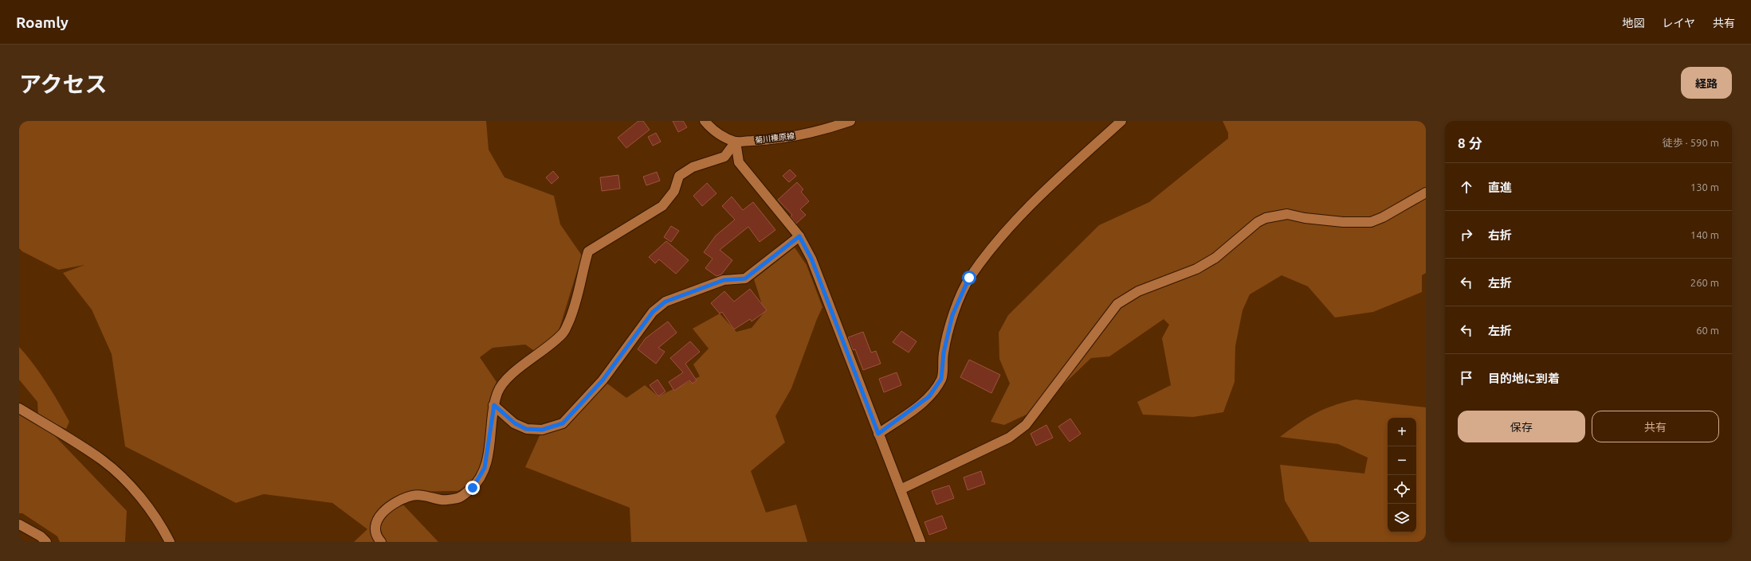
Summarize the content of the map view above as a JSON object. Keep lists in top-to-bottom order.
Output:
{
  "streets": {
    "street": ["菊川榛原線"]
  },
  "page": {
    "header": "Roamly",
    "nav": ["地図", "レイヤ", "共有"],
    "title": "アクセス",
    "buttons": [
      "経路",
      ["保存", "共有"]
    ],
    "heading": ["8 分", "徒歩 · 590 m"],
    "list": [
      ["直進", "130 m"],
      ["右折", "140 m"],
      ["左折", "260 m"],
      ["左折", "60 m"],
      "目的地に到着"
    ],
    "map_buttons": ["+", "−"]
  }
}
